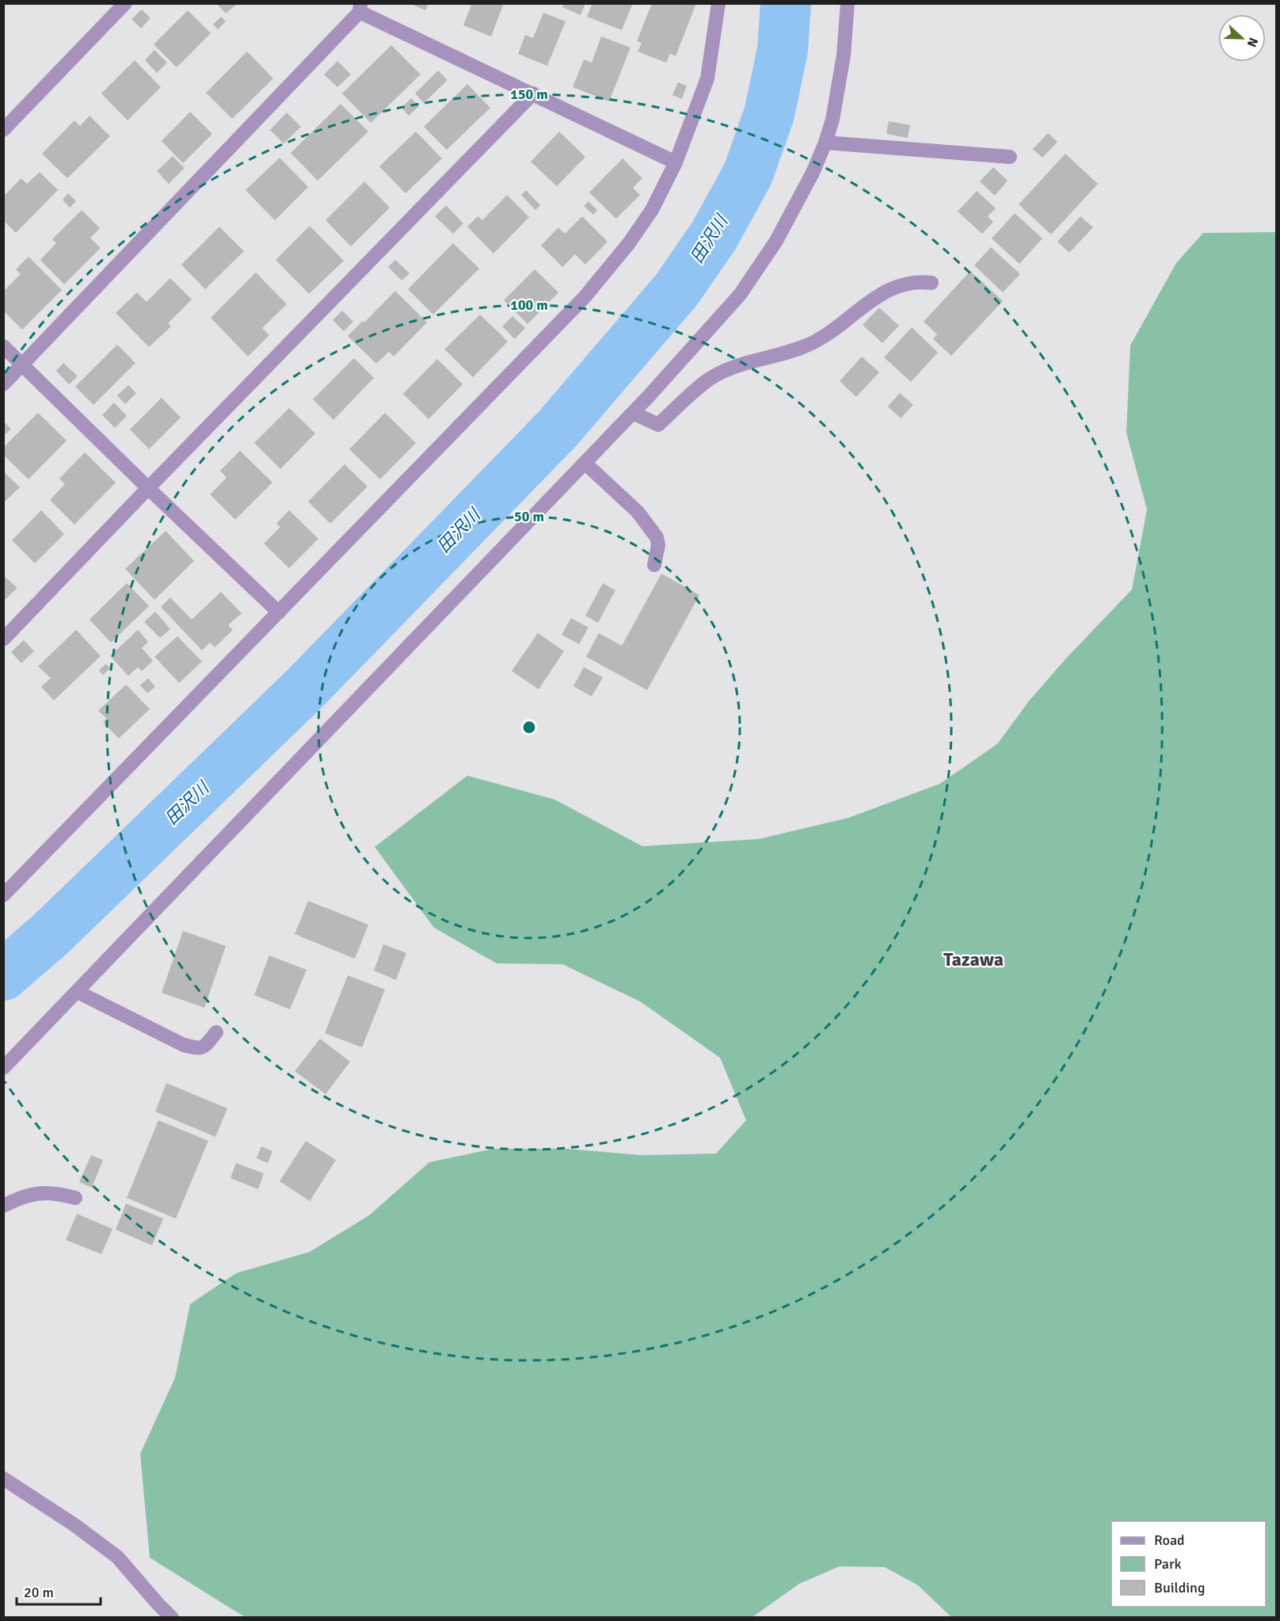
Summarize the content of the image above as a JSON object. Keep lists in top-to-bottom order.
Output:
{
  "districts": ["Tazawa"],
  "water": ["田沢川"],
  "legend": ["Road", "Park", "Building"],
  "scale_bar": "20 m",
  "north": "right",
  "rings": ["150 m", "100 m", "50 m"]
}
